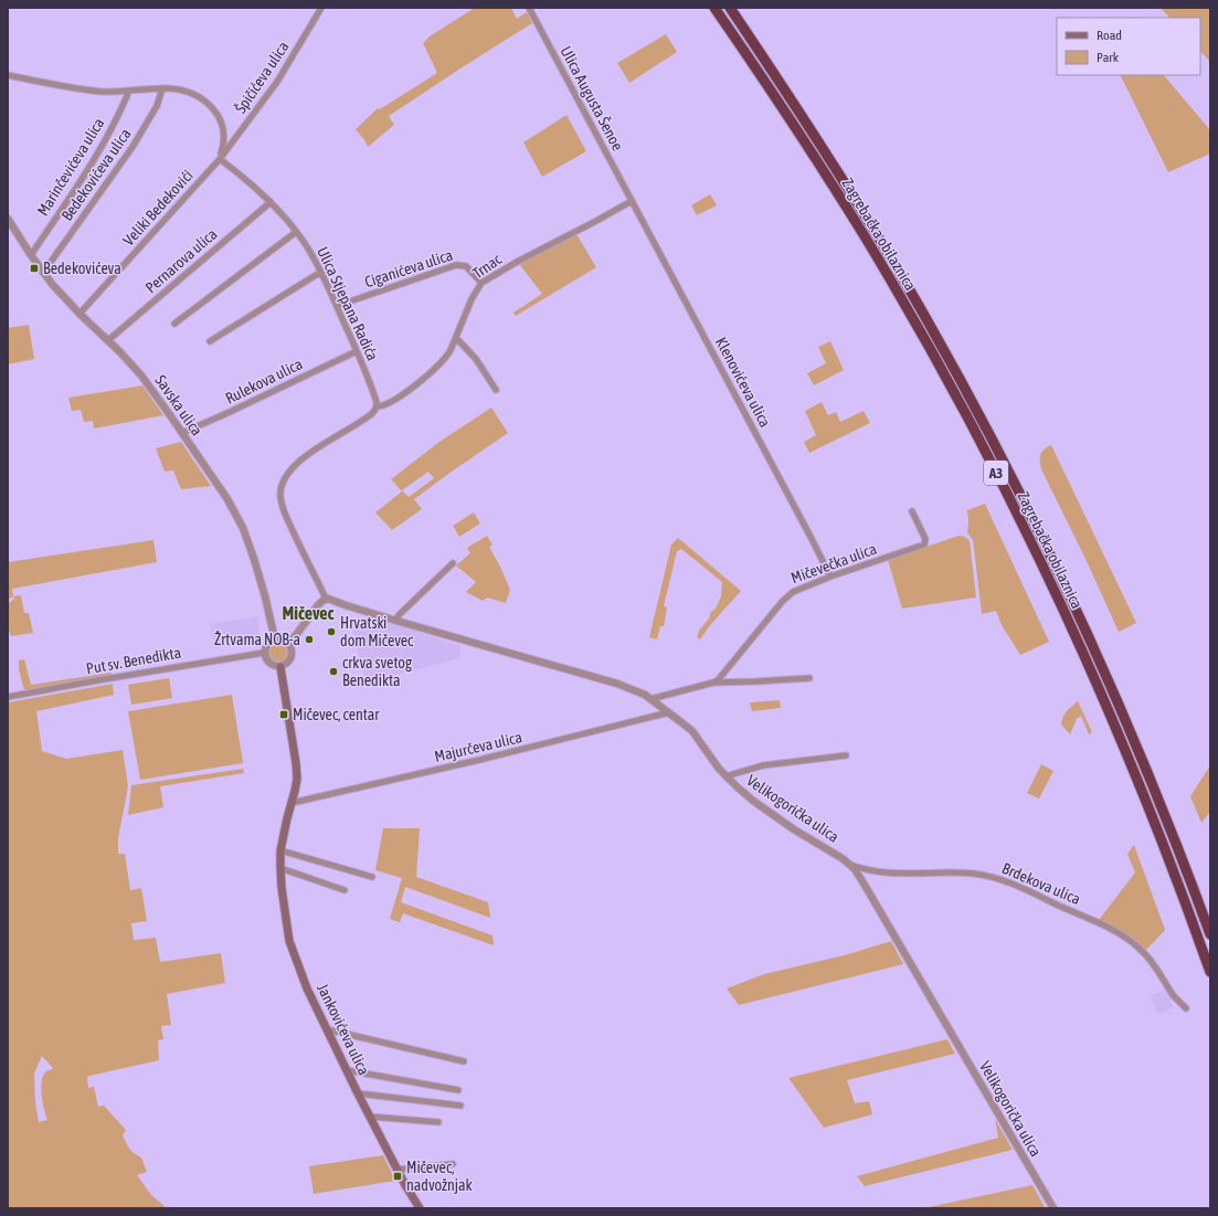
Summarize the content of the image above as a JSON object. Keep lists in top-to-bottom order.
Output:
{
  "streets": {
    "highway": ["Zagrebačka obilaznica", "A3"],
    "main road": ["Jankovićeva ulica"],
    "street": [
      "Špičićeva ulica",
      "Ulica Augusta Šenoe",
      "Marinčevićeva ulica",
      "Bedekovićeva ulica",
      "Veliki Bedekovići",
      "Pernarova ulica",
      "Trnac",
      "Ciganićeva ulica",
      "Ulica Stjepana Radića",
      "Rulekova ulica",
      "Klenovićeva ulica",
      "Savska ulica",
      "Mičevečka ulica",
      "Put sv. Benedikta",
      "Majurčeva ulica",
      "Velikogorička ulica",
      "Brdekova ulica"
    ]
  },
  "crossings": [
    ["Špičićeva ulica", "Veliki Bedekovići"],
    ["Špičićeva ulica", "Ulica Stjepana Radića"],
    ["Ulica Augusta Šenoe", "Trnac"],
    ["Ulica Augusta Šenoe", "Klenovićeva ulica"],
    ["Marinčevićeva ulica", "Savska ulica"],
    ["Bedekovićeva ulica", "Savska ulica"],
    ["Veliki Bedekovići", "Ulica Stjepana Radića"],
    ["Veliki Bedekovići", "Savska ulica"],
    ["Pernarova ulica", "Ulica Stjepana Radića"],
    ["Pernarova ulica", "Savska ulica"],
    ["Trnac", "Ciganićeva ulica"],
    ["Trnac", "Ulica Stjepana Radića"],
    ["Trnac", "Klenovićeva ulica"],
    ["Ciganićeva ulica", "Ulica Stjepana Radića"],
    ["Ulica Stjepana Radića", "Rulekova ulica"],
    ["Rulekova ulica", "Savska ulica"],
    ["Klenovićeva ulica", "Mičevečka ulica"],
    ["Savska ulica", "Put sv. Benedikta"],
    ["Savska ulica", "Jankovićeva ulica"],
    ["Put sv. Benedikta", "Jankovićeva ulica"],
    ["Majurčeva ulica", "Velikogorička ulica"],
    ["Majurčeva ulica", "Jankovićeva ulica"],
    ["Velikogorička ulica", "Brdekova ulica"]
  ],
  "districts": ["Mičevec"],
  "places": {
    "transit": ["Bedekovićeva", "Mičevec, centar", "Mičevec, nadvožnjak"],
    "other": ["Hrvatski dom Mičevec", "Žrtvama NOB-a", "crkva svetog Benedikta"]
  },
  "legend": ["Road", "Park"]
}
